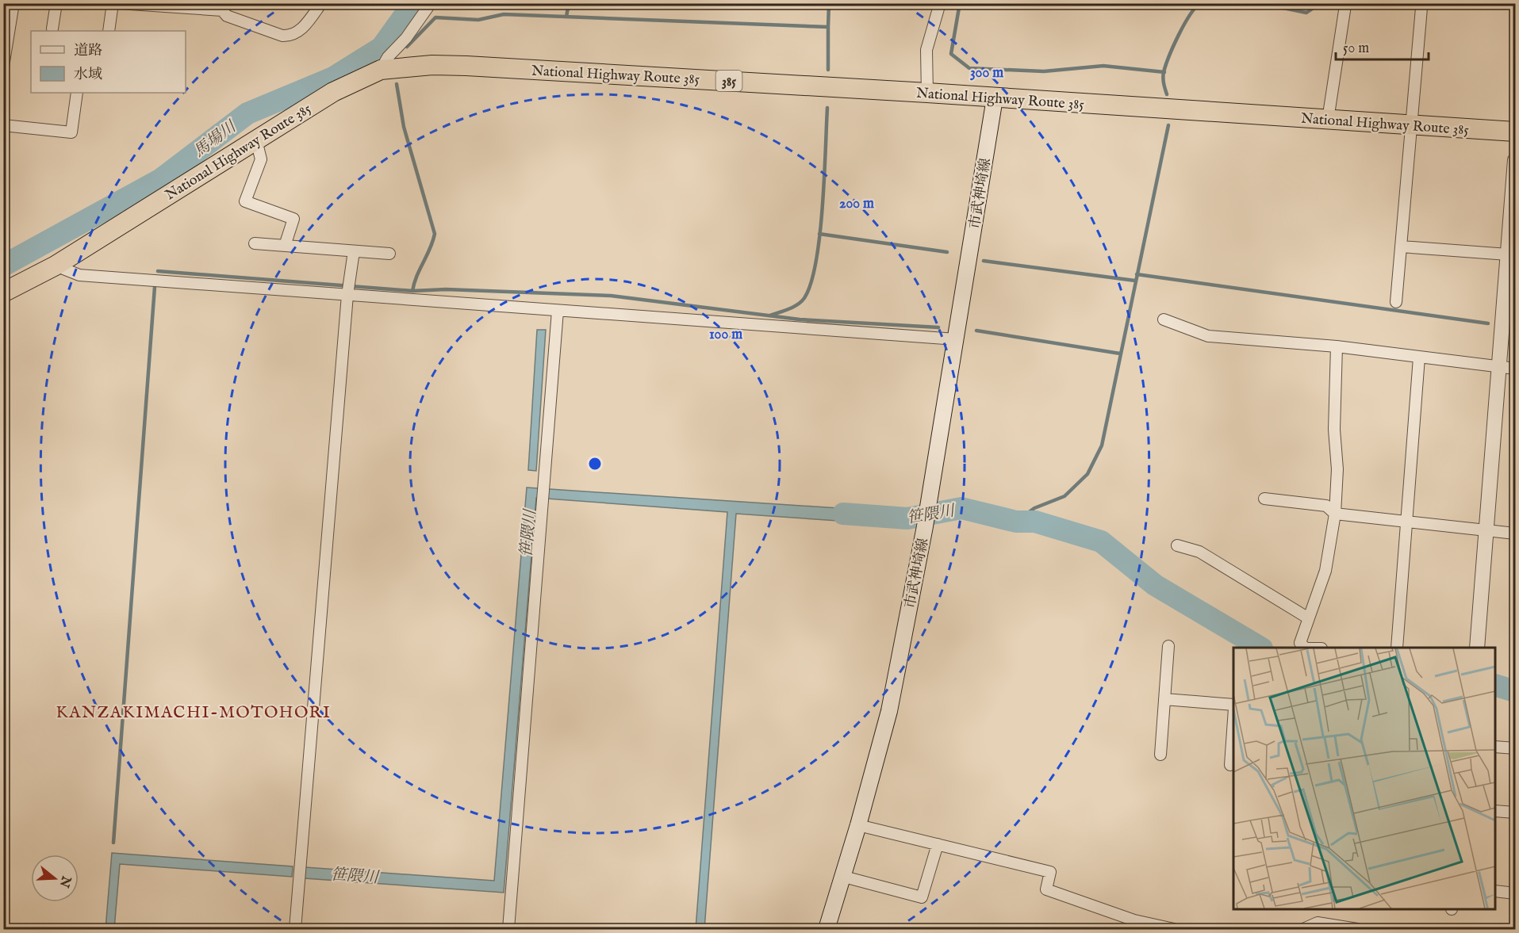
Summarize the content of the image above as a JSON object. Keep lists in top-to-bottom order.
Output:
{
  "streets": {
    "highway": ["National Highway Route 385", "385"],
    "main road": ["市武神埼線"]
  },
  "crossings": [
    ["National Highway Route 385", "市武神埼線"]
  ],
  "districts": ["KANZAKIMACHI-MOTOHORI"],
  "water": ["馬場川", "笹隈川"],
  "legend": ["道路", "水域"],
  "scale_bar": "50 m",
  "north": "right",
  "rings": ["300 m", "200 m", "100 m"]
}
